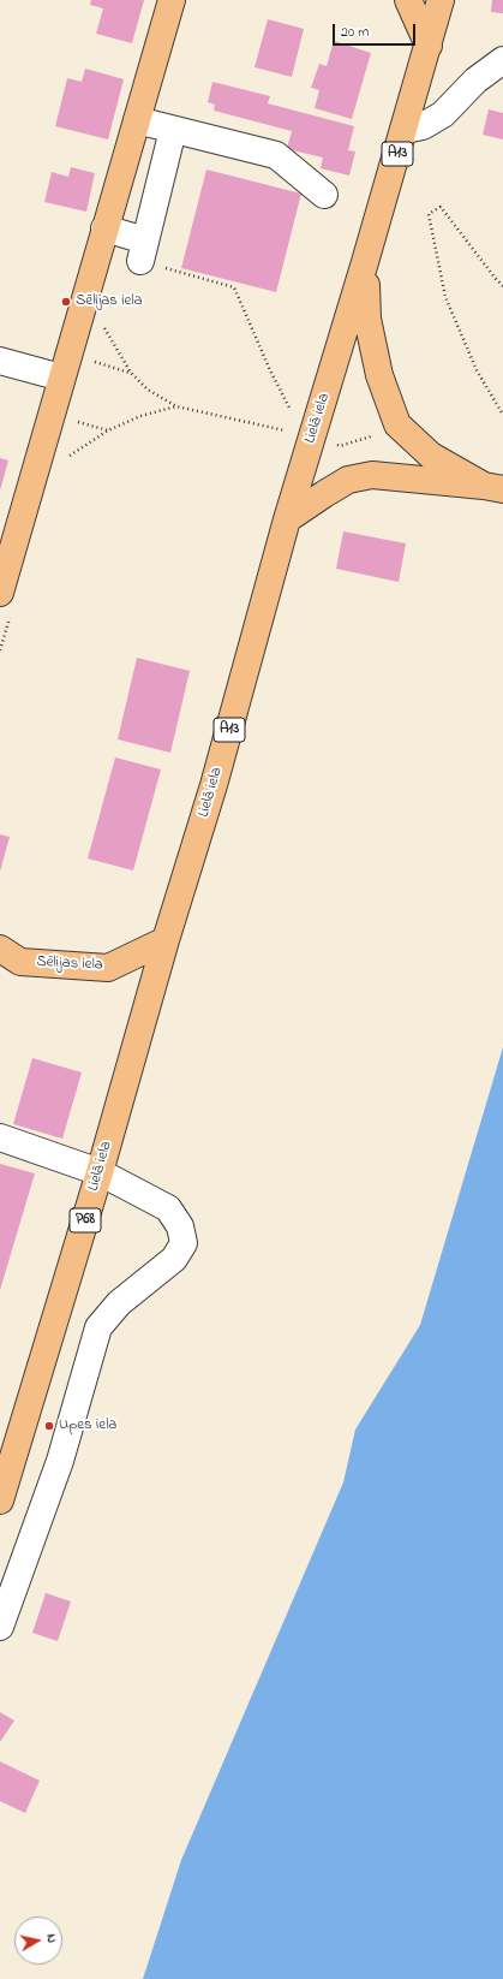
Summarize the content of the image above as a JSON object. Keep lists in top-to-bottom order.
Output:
{
  "streets": {
    "main road": [
      "A13",
      "Lielā iela",
      "Sēlijas iela",
      "P68"
    ]
  },
  "crossings": [
    ["A13", "Lielā iela"],
    ["Lielā iela", "Sēlijas iela"]
  ],
  "places": ["Sēlijas iela", "Upes iela"],
  "scale_bar": "20 m",
  "north": "right"
}
